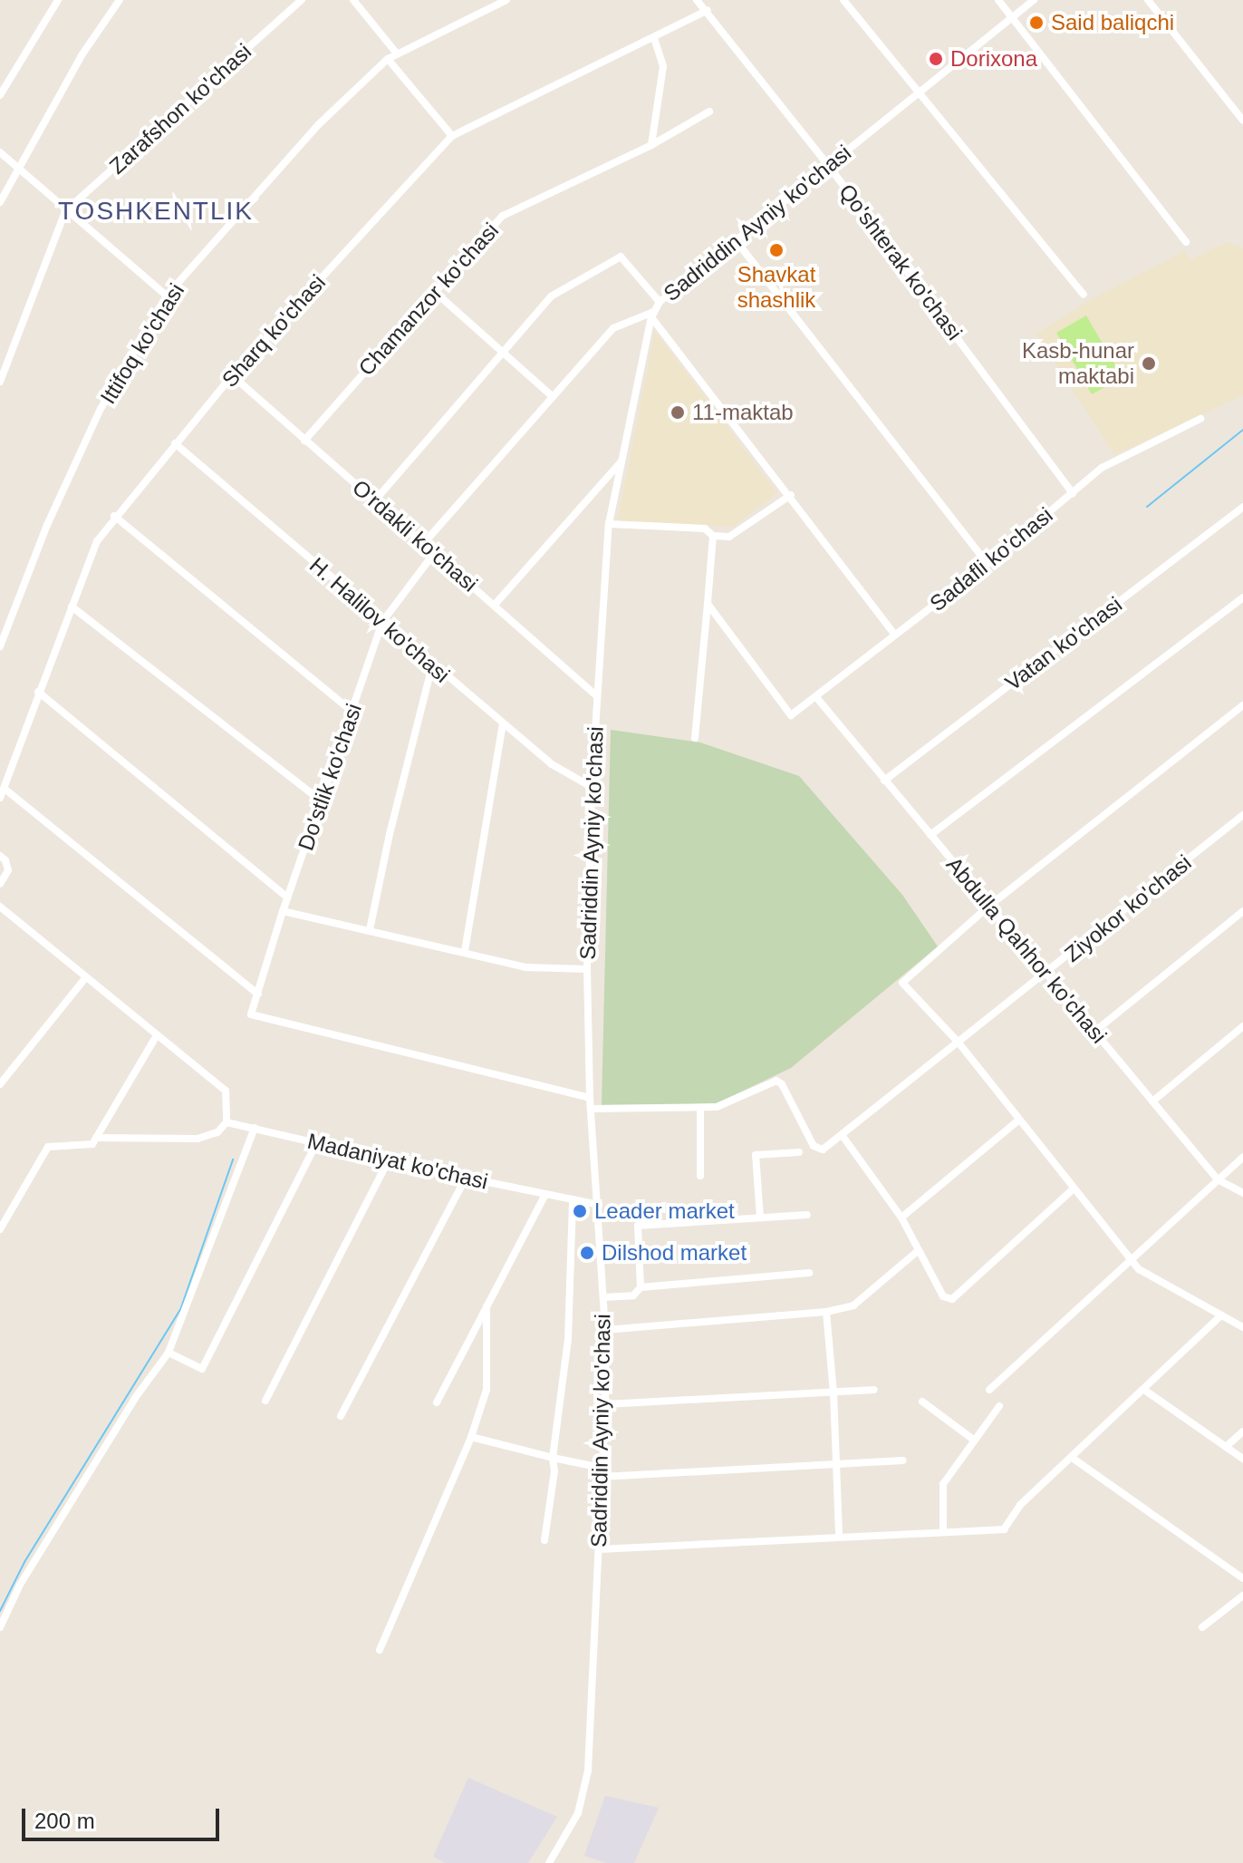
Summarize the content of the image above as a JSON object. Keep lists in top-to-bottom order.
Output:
{
  "streets": {
    "street": [
      "Zarafshon ko'chasi",
      "Sadriddin Ayniy ko'chasi",
      "Qo'shterak ko'chasi",
      "Chamanzor ko'chasi",
      "Sharq ko'chasi",
      "Ittifoq ko'chasi",
      "O'rdakli ko'chasi",
      "Sadafli ko'chasi",
      "H. Halilov ko'chasi",
      "Vatan ko'chasi",
      "Do'stlik ko'chasi",
      "Ziyokor ko'chasi",
      "Abdulla Qahhor ko'chasi",
      "Madaniyat ko'chasi"
    ]
  },
  "crossings": [
    ["Sadriddin Ayniy ko'chasi", "Qo'shterak ko'chasi"],
    ["Sadriddin Ayniy ko'chasi", "O'rdakli ko'chasi"],
    ["Sadriddin Ayniy ko'chasi", "H. Halilov ko'chasi"],
    ["Sadriddin Ayniy ko'chasi", "Do'stlik ko'chasi"],
    ["Sadriddin Ayniy ko'chasi", "Madaniyat ko'chasi"],
    ["Qo'shterak ko'chasi", "Sharq ko'chasi"],
    ["Qo'shterak ko'chasi", "Sadafli ko'chasi"],
    ["Chamanzor ko'chasi", "O'rdakli ko'chasi"],
    ["Sharq ko'chasi", "O'rdakli ko'chasi"],
    ["Sharq ko'chasi", "H. Halilov ko'chasi"],
    ["O'rdakli ko'chasi", "Do'stlik ko'chasi"],
    ["Sadafli ko'chasi", "Abdulla Qahhor ko'chasi"],
    ["H. Halilov ko'chasi", "Do'stlik ko'chasi"],
    ["Vatan ko'chasi", "Abdulla Qahhor ko'chasi"],
    ["Ziyokor ko'chasi", "Abdulla Qahhor ko'chasi"]
  ],
  "districts": ["TOSHKENTLIK"],
  "places": [
    "Said baliqchi",
    "Dorixona",
    "Shavkat shashlik",
    "Kasb-hunar maktabi",
    "11-maktab",
    "Leader market",
    "Dilshod market"
  ],
  "scale_bar": "200 m"
}
